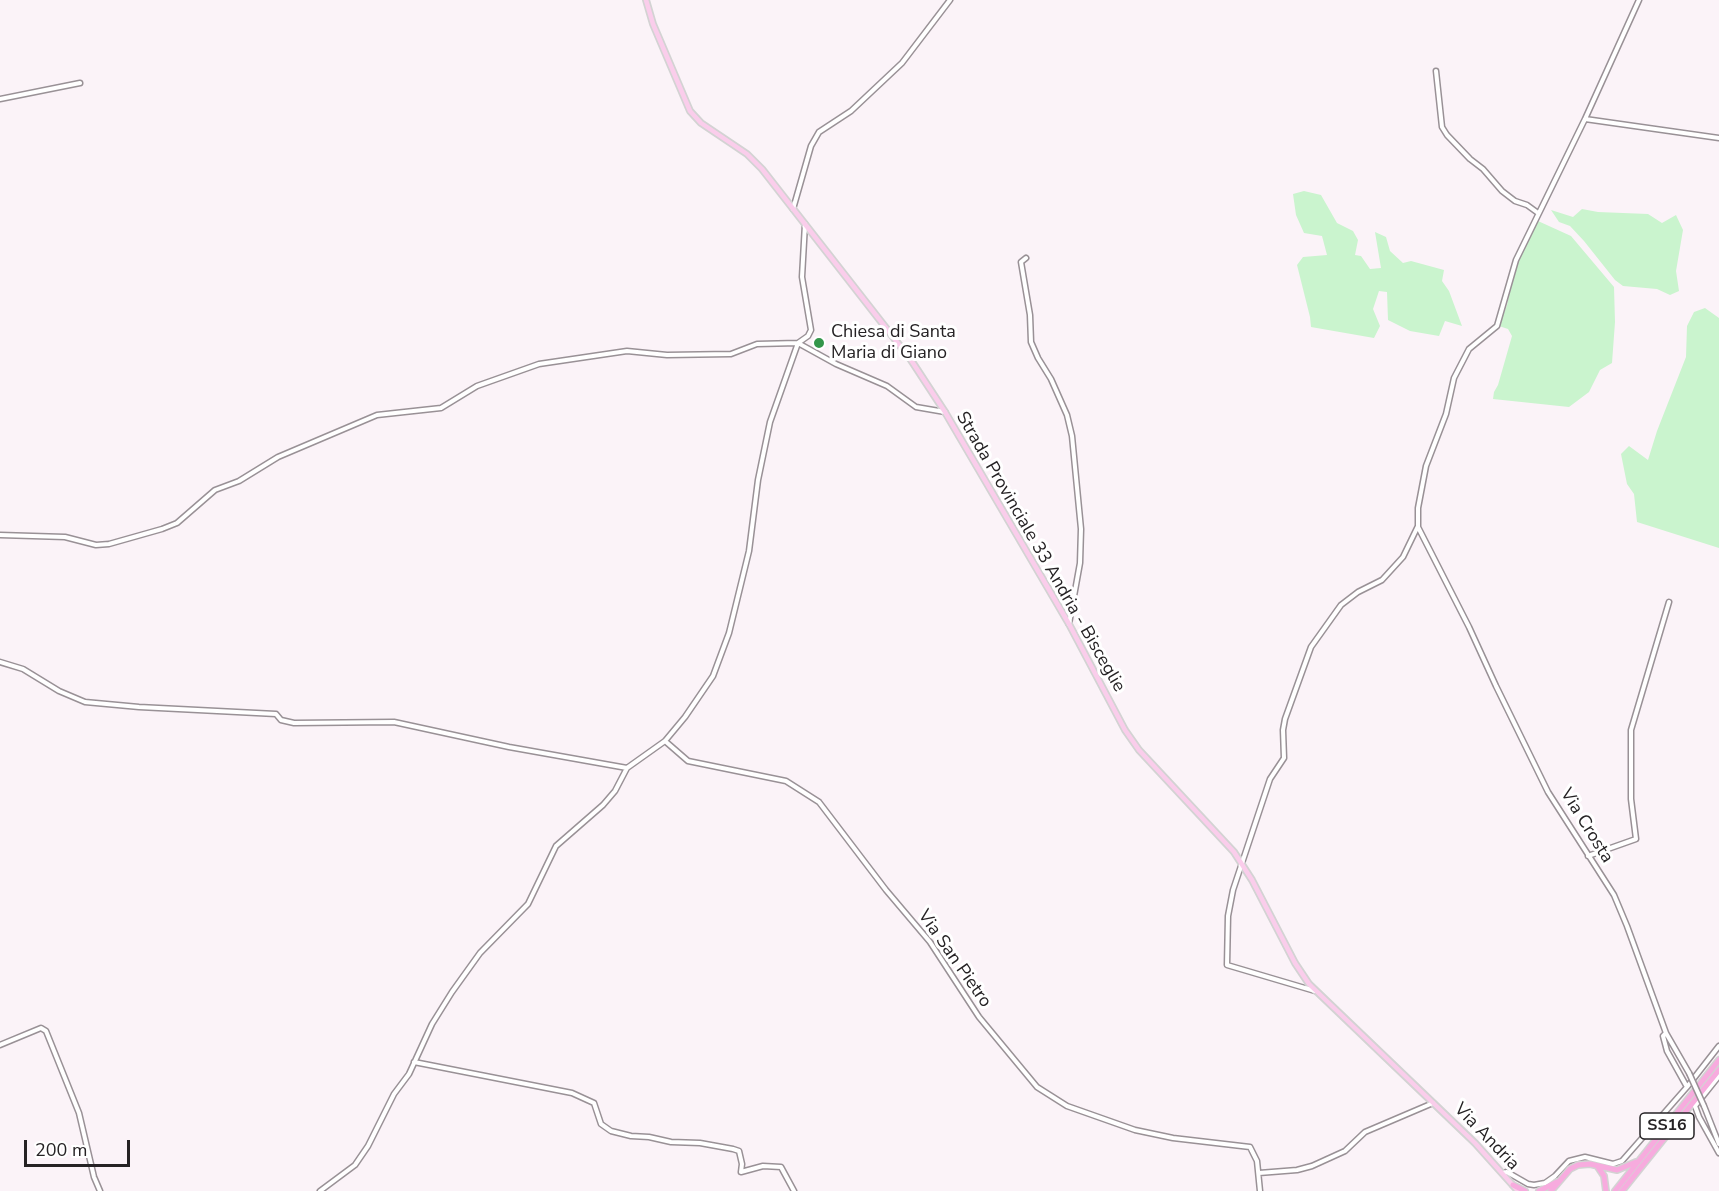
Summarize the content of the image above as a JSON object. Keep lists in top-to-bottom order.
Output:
{
  "streets": {
    "highway": ["SS16"],
    "main road": ["Strada Provinciale 33 Andria - Bisceglie", "Via Andria"],
    "street": ["Via Crosta", "Via San Pietro"]
  },
  "crossings": [
    ["Strada Provinciale 33 Andria - Bisceglie", "Via Andria"]
  ],
  "places": ["Chiesa di Santa Maria di Giano"],
  "scale_bar": "200 m"
}
